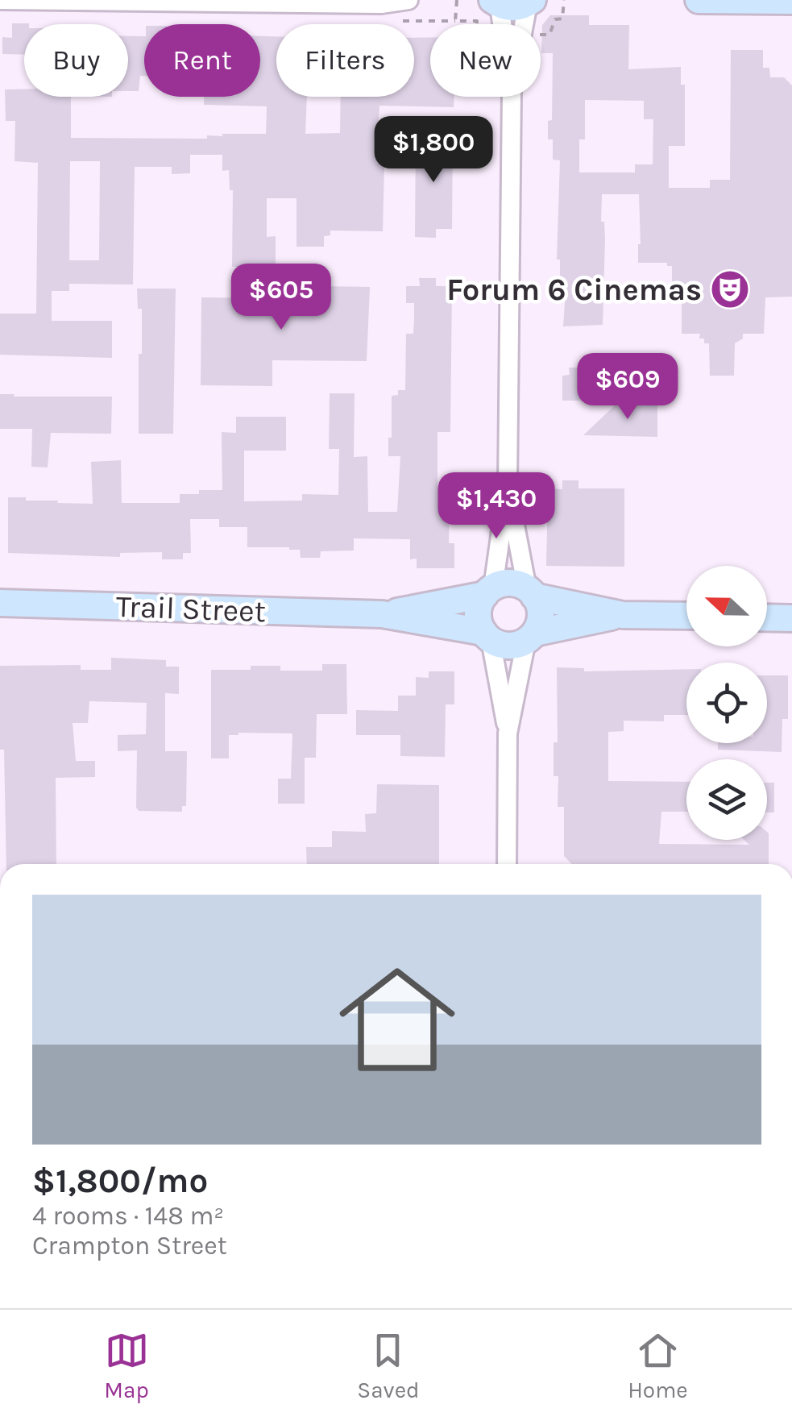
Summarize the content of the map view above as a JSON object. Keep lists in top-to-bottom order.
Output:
{
  "streets": {
    "street": ["Trail Street"]
  },
  "places": {
    "theatre": ["Forum 6 Cinemas"]
  },
  "north": "left",
  "page": {
    "chip": [
      "Buy",
      "Rent",
      "Filters",
      "New"
    ],
    "price": [
      "$1,800",
      "$605",
      "$609",
      "$1,430"
    ],
    "list": [
      {
        "name": "$1,800/mo",
        "note": "4 rooms · 148 m² · Crampton Street"
      }
    ],
    "tabs": ["Map", "Saved", "Home"]
  }
}
